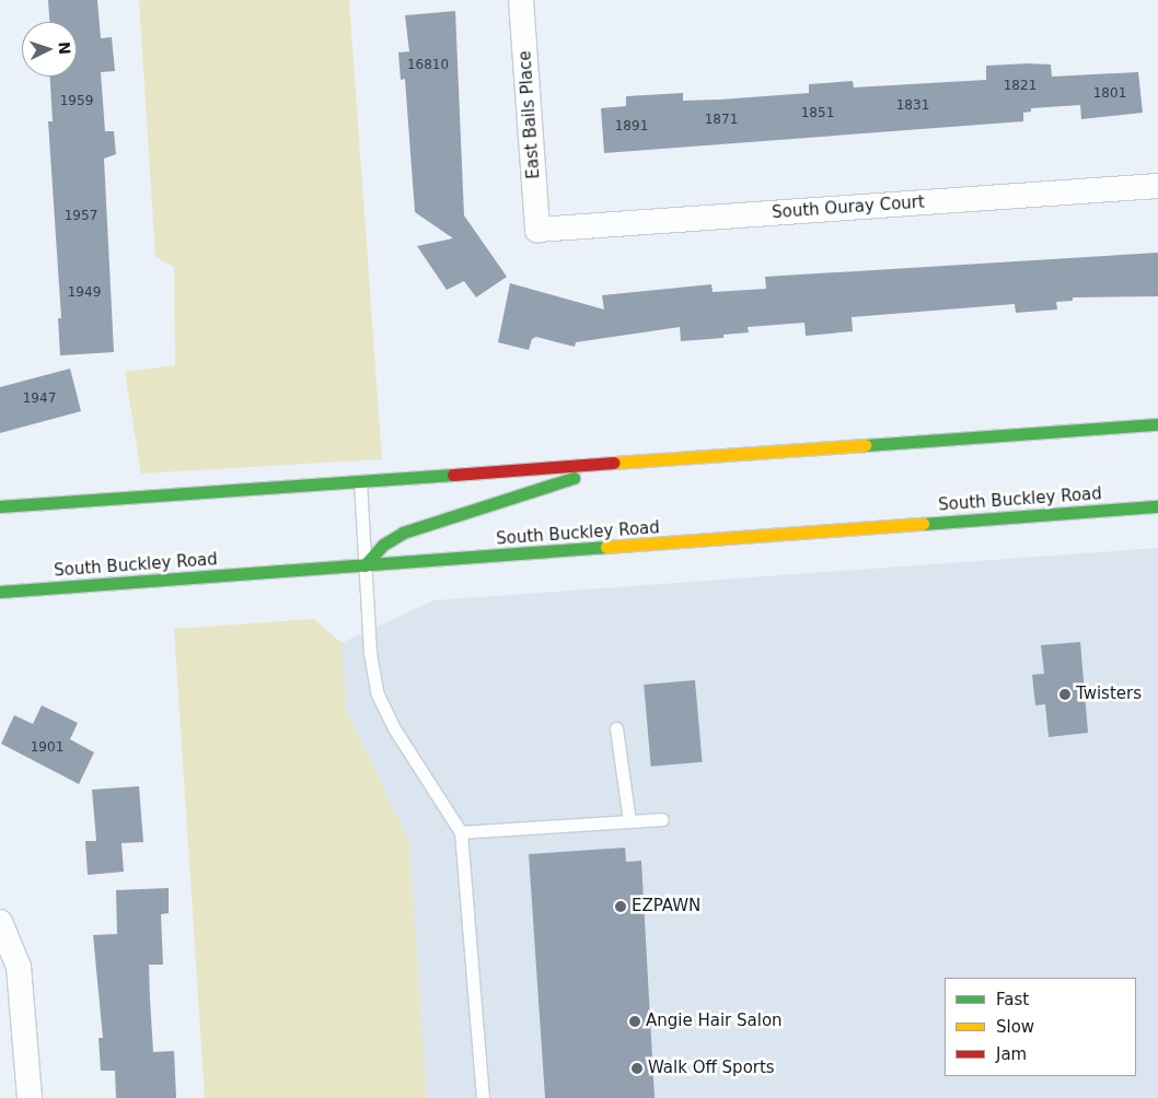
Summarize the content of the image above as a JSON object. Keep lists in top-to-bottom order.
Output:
{
  "streets": {
    "main road": ["South Buckley Road"],
    "street": ["East Bails Place", "South Ouray Court"]
  },
  "crossings": [
    ["East Bails Place", "South Ouray Court"]
  ],
  "places": [
    "Twisters",
    "EZPAWN",
    "Angie Hair Salon",
    "Walk Off Sports"
  ],
  "house_numbers": [
    "16810",
    "1821",
    "1801",
    "1959",
    "1831",
    "1851",
    "1871",
    "1891",
    "1957",
    "1949",
    "1947",
    "1901"
  ],
  "legend": ["Fast", "Slow", "Jam"],
  "north": "right"
}
